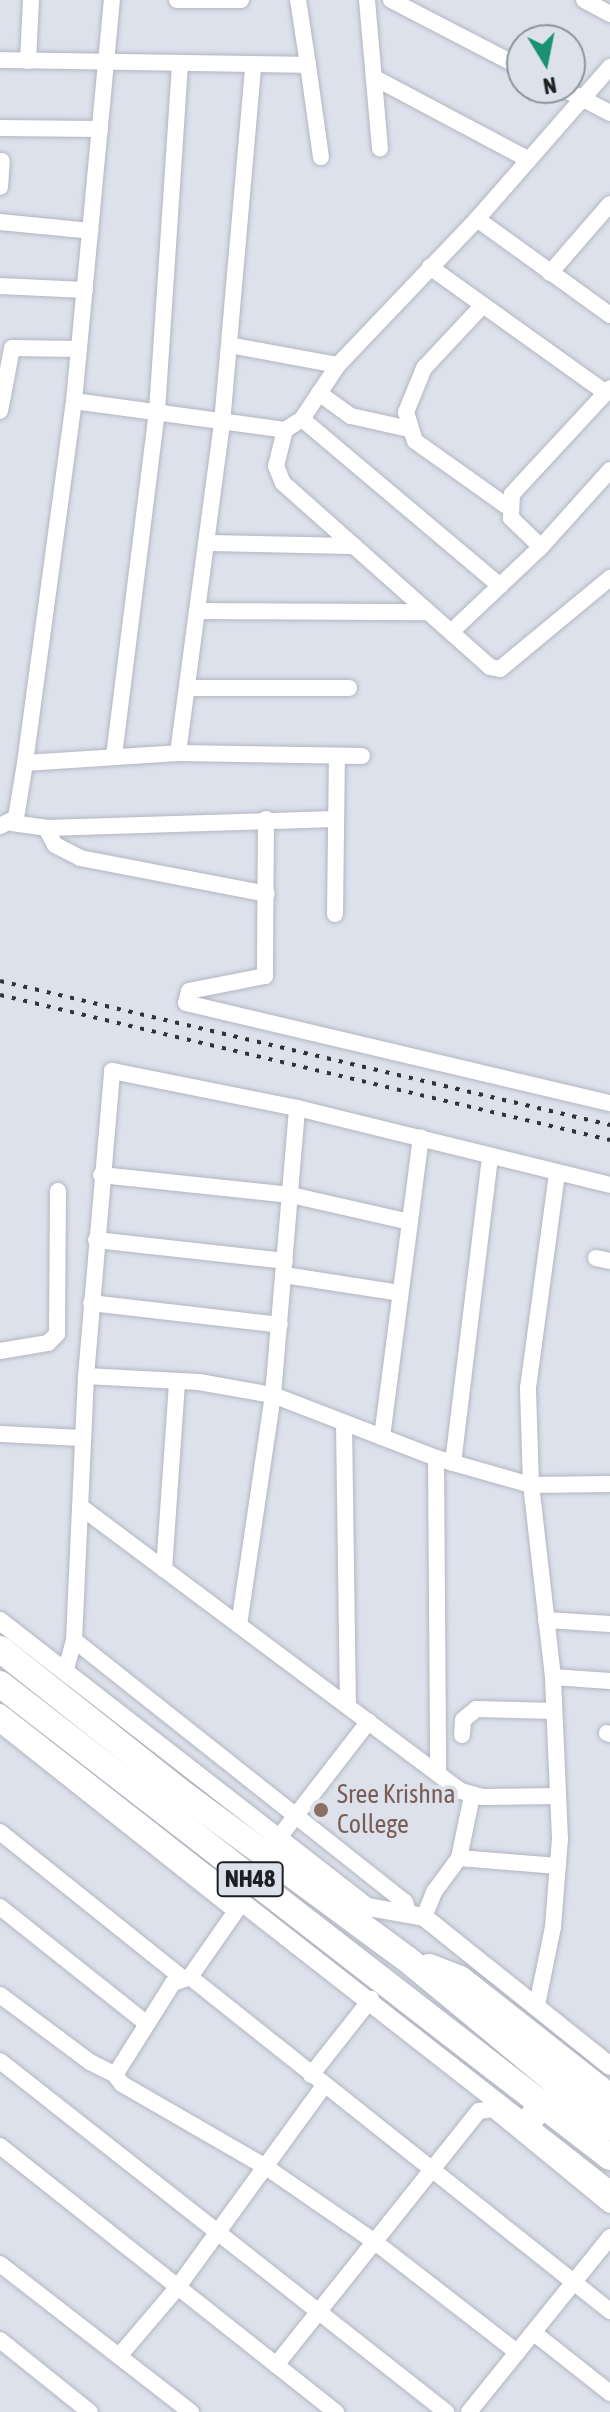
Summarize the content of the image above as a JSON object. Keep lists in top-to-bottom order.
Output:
{
  "streets": {
    "highway": ["NH48"]
  },
  "places": ["Sree Krishna College"],
  "north": "bottom"
}
